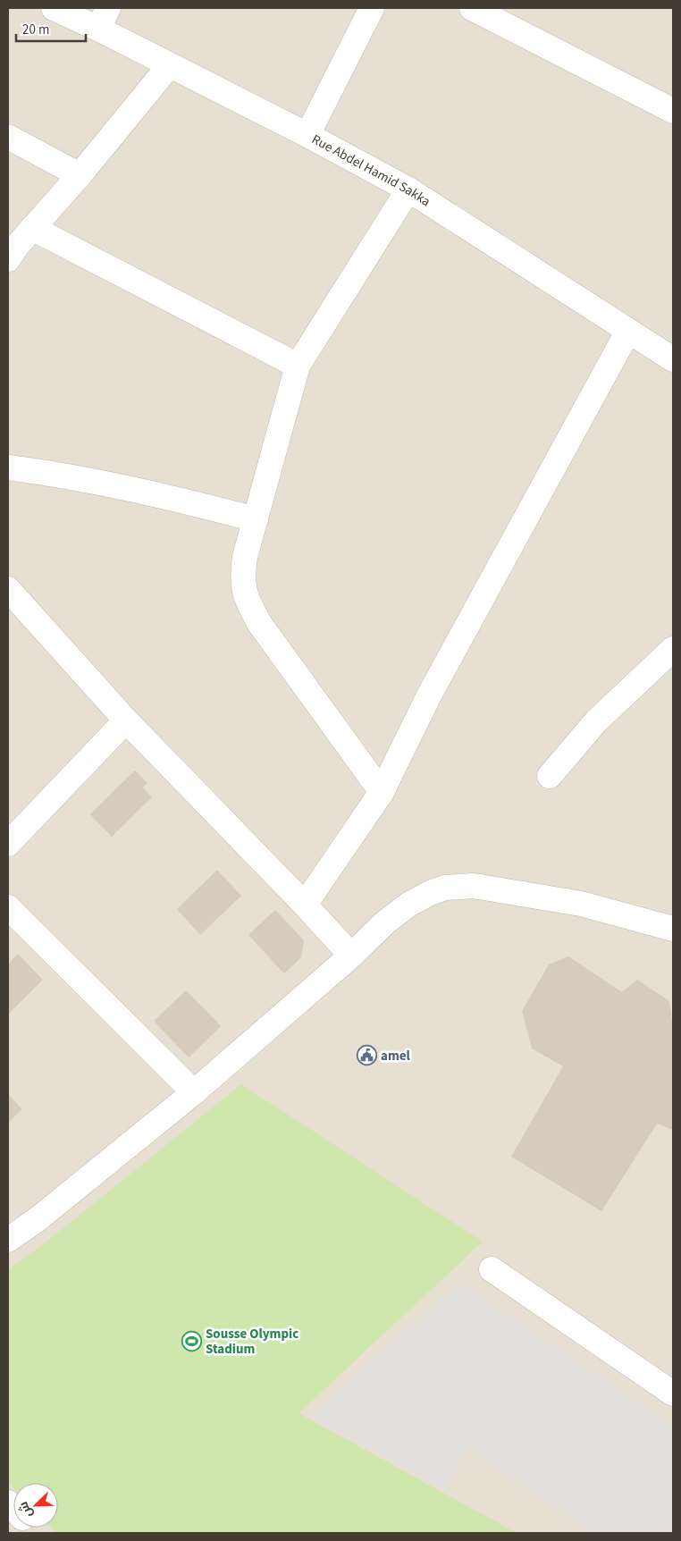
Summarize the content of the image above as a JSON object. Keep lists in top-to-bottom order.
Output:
{
  "streets": {
    "street": ["Rue Abdel Hamid Sakka"]
  },
  "places": {
    "public building": ["amel"],
    "sports": ["Sousse Olympic Stadium"]
  },
  "scale_bar": "20 m",
  "north": "bottom left"
}
